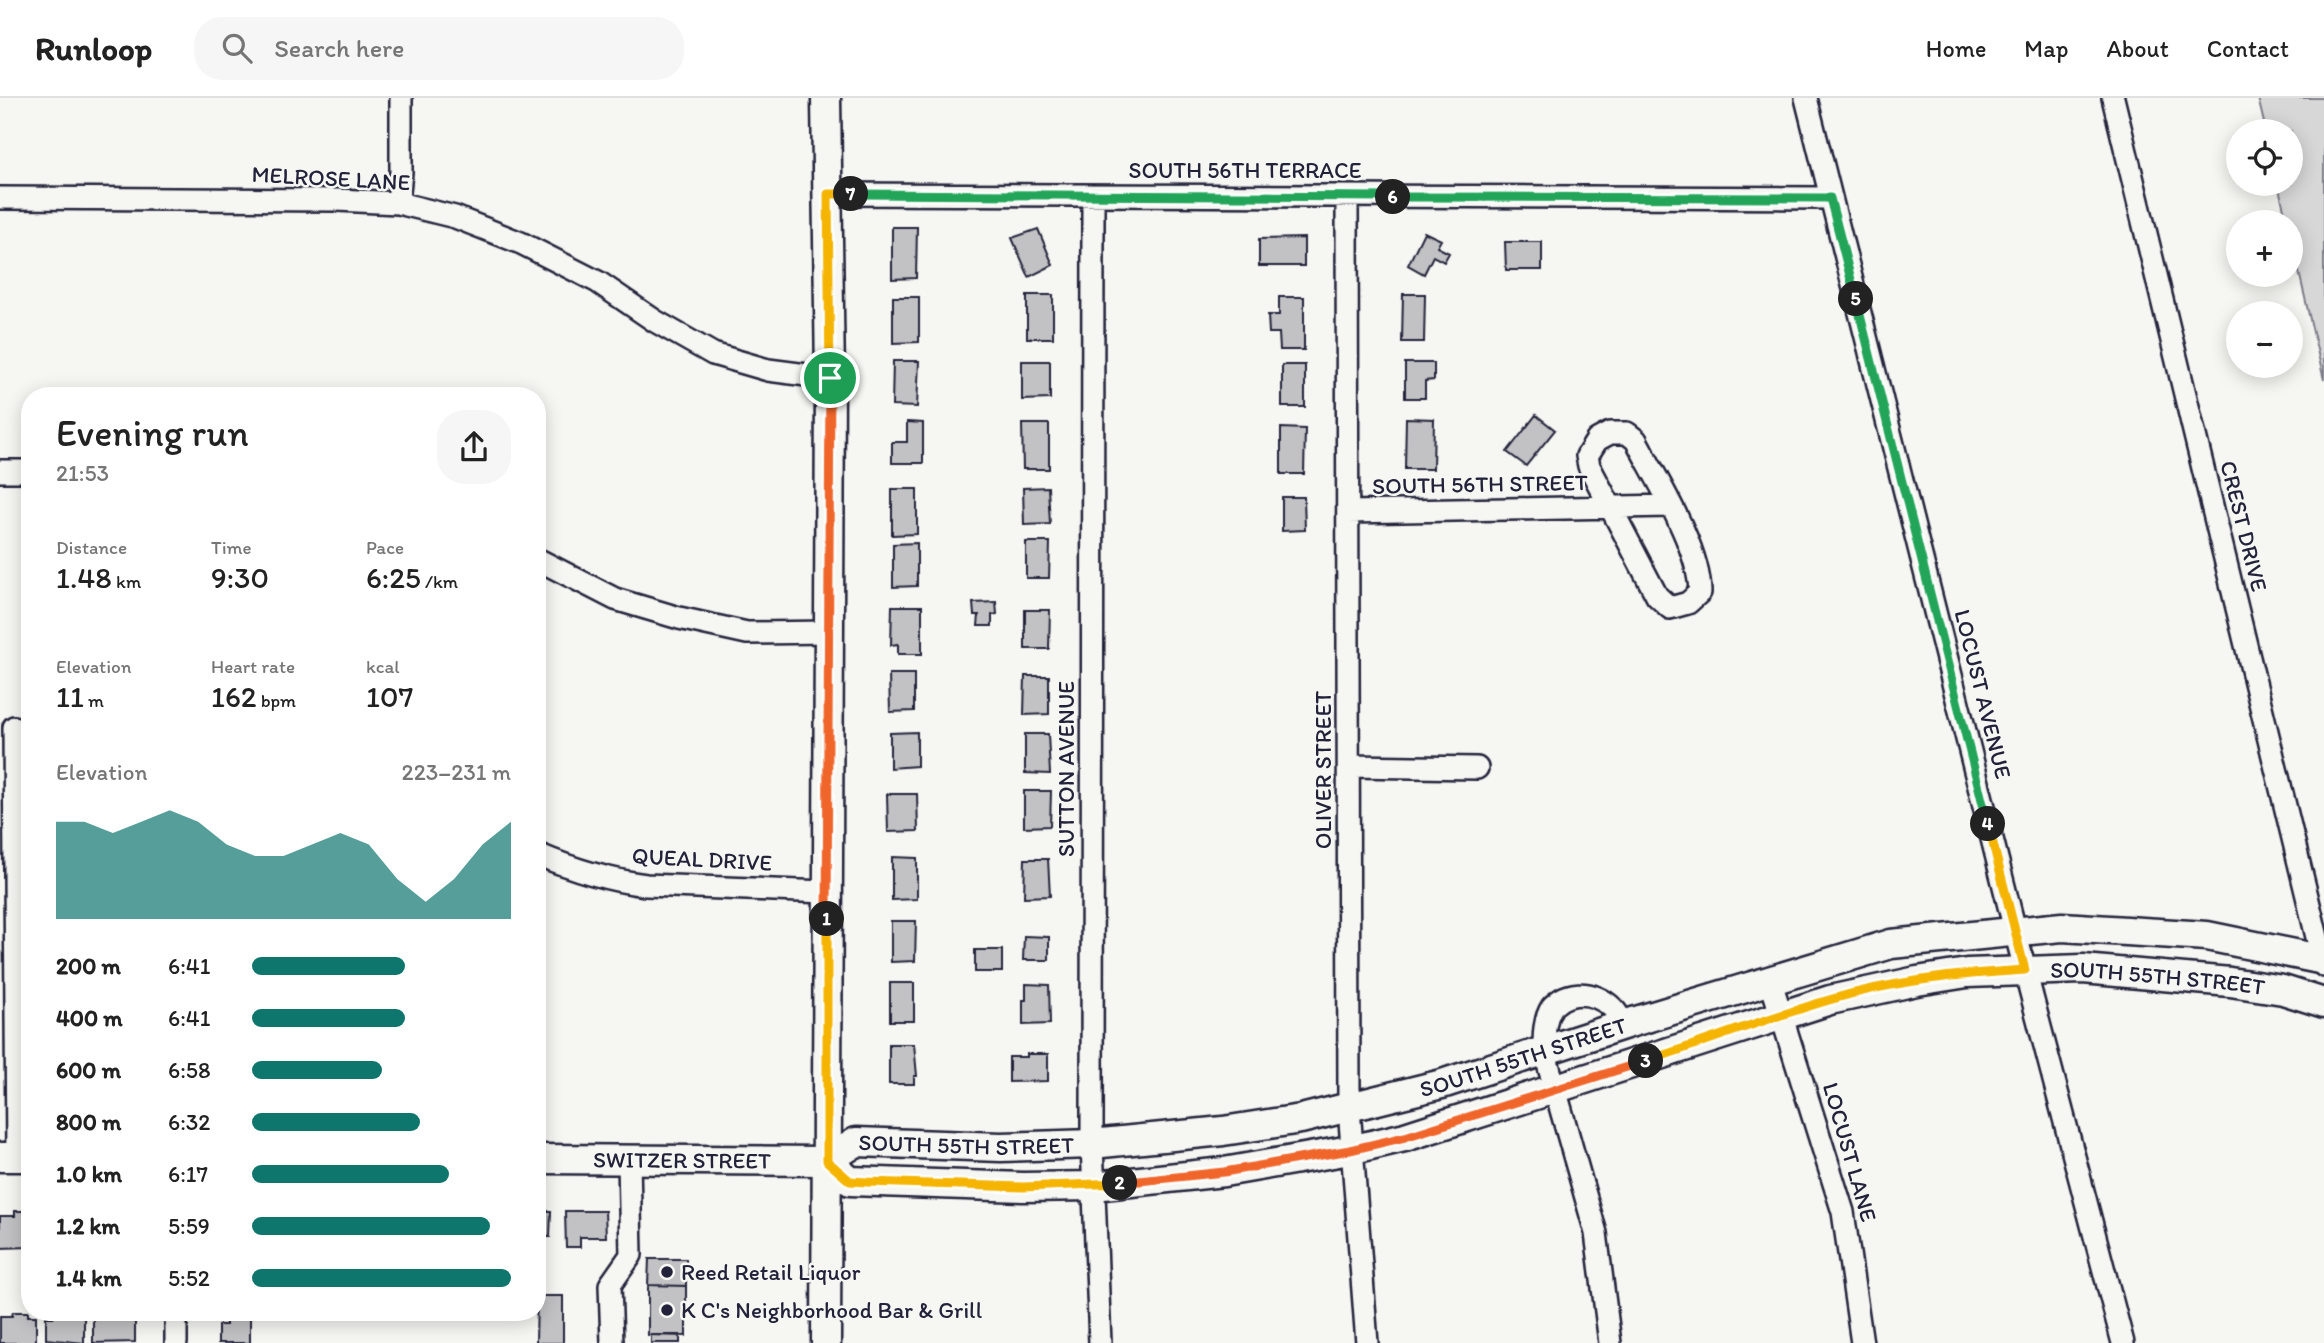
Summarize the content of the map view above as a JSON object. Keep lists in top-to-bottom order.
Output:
{
  "streets": {
    "street": [
      "SOUTH 56TH TERRACE",
      "MELROSE LANE",
      "SOUTH 56TH STREET",
      "CREST DRIVE",
      "LOCUST AVENUE",
      "SUTTON AVENUE",
      "OLIVER STREET",
      "QUEAL DRIVE",
      "SOUTH 55TH STREET",
      "LOCUST LANE",
      "SWITZER STREET"
    ]
  },
  "crossings": [
    ["SOUTH 56TH TERRACE", "LOCUST AVENUE"],
    ["SOUTH 56TH TERRACE", "SUTTON AVENUE"],
    ["SOUTH 56TH TERRACE", "OLIVER STREET"],
    ["SOUTH 56TH STREET", "OLIVER STREET"],
    ["CREST DRIVE", "SOUTH 55TH STREET"],
    ["LOCUST AVENUE", "SOUTH 55TH STREET"],
    ["SUTTON AVENUE", "SOUTH 55TH STREET"],
    ["OLIVER STREET", "SOUTH 55TH STREET"],
    ["SOUTH 55TH STREET", "LOCUST LANE"],
    ["SOUTH 55TH STREET", "SWITZER STREET"]
  ],
  "places": ["Reed Retail Liquor", "K C's Neighborhood Bar & Grill"],
  "page": {
    "header": "Runloop",
    "search": "Search here",
    "nav": [
      "Home",
      "Map",
      "About",
      "Contact"
    ],
    "map_buttons": ["+", "−"],
    "pins": [
      "7",
      "6",
      "5",
      "4",
      "1",
      "3",
      "2"
    ],
    "heading": ["Evening run", "21:53"],
    "stats": [
      ["Distance", "1.48 km"],
      ["Time", "9:30"],
      ["Pace", "6:25 /km"],
      ["Elevation", "11 m"],
      ["Heart rate", "162 bpm"],
      ["kcal", "107"]
    ],
    "chart": ["Elevation", "223–231 m"],
    "list": [
      {
        "name": "200 m",
        "note": "6:41"
      },
      {
        "name": "400 m",
        "note": "6:41"
      },
      {
        "name": "600 m",
        "note": "6:58"
      },
      {
        "name": "800 m",
        "note": "6:32"
      },
      {
        "name": "1.0 km",
        "note": "6:17"
      },
      {
        "name": "1.2 km",
        "note": "5:59"
      },
      {
        "name": "1.4 km",
        "note": "5:52"
      }
    ]
  }
}
